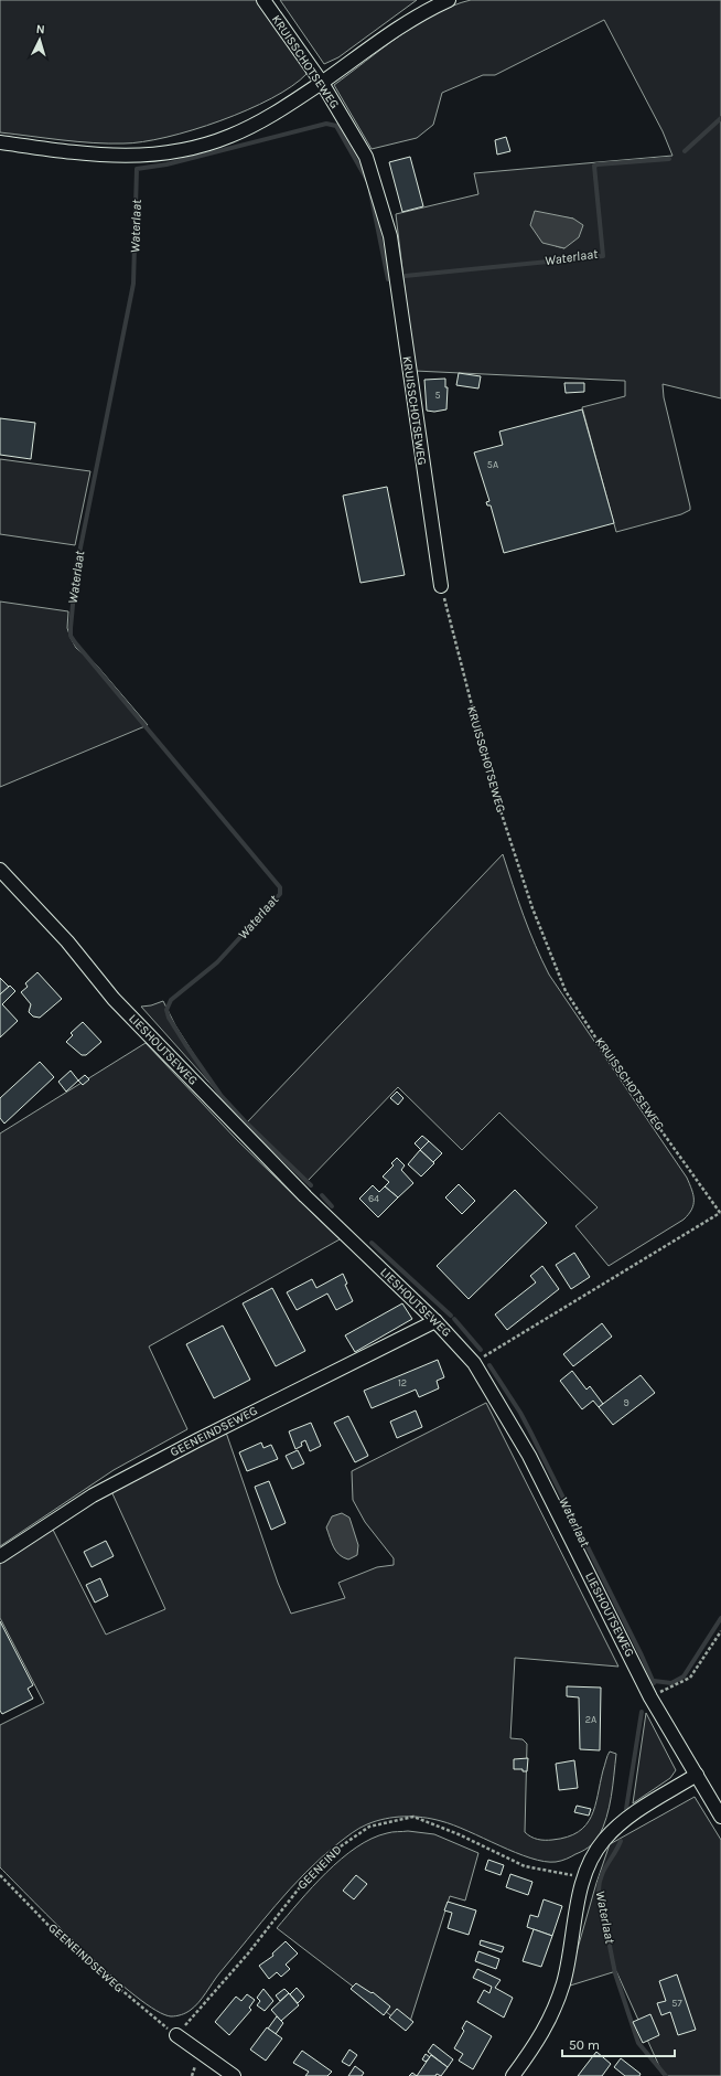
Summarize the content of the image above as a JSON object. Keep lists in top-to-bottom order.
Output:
{
  "streets": {
    "street": ["KRUISSCHOTSEWEG", "LIESHOUTSEWEG", "GEENEINDSEWEG"],
    "path": ["GEENEIND"]
  },
  "crossings": [
    ["KRUISSCHOTSEWEG", "LIESHOUTSEWEG"],
    ["LIESHOUTSEWEG", "GEENEINDSEWEG"],
    ["GEENEINDSEWEG", "GEENEIND"]
  ],
  "water": ["Waterlaat"],
  "house_numbers": [
    "5",
    "5A",
    "64",
    "12",
    "9",
    "2A",
    "57"
  ],
  "scale_bar": "50 m",
  "north": "top"
}
